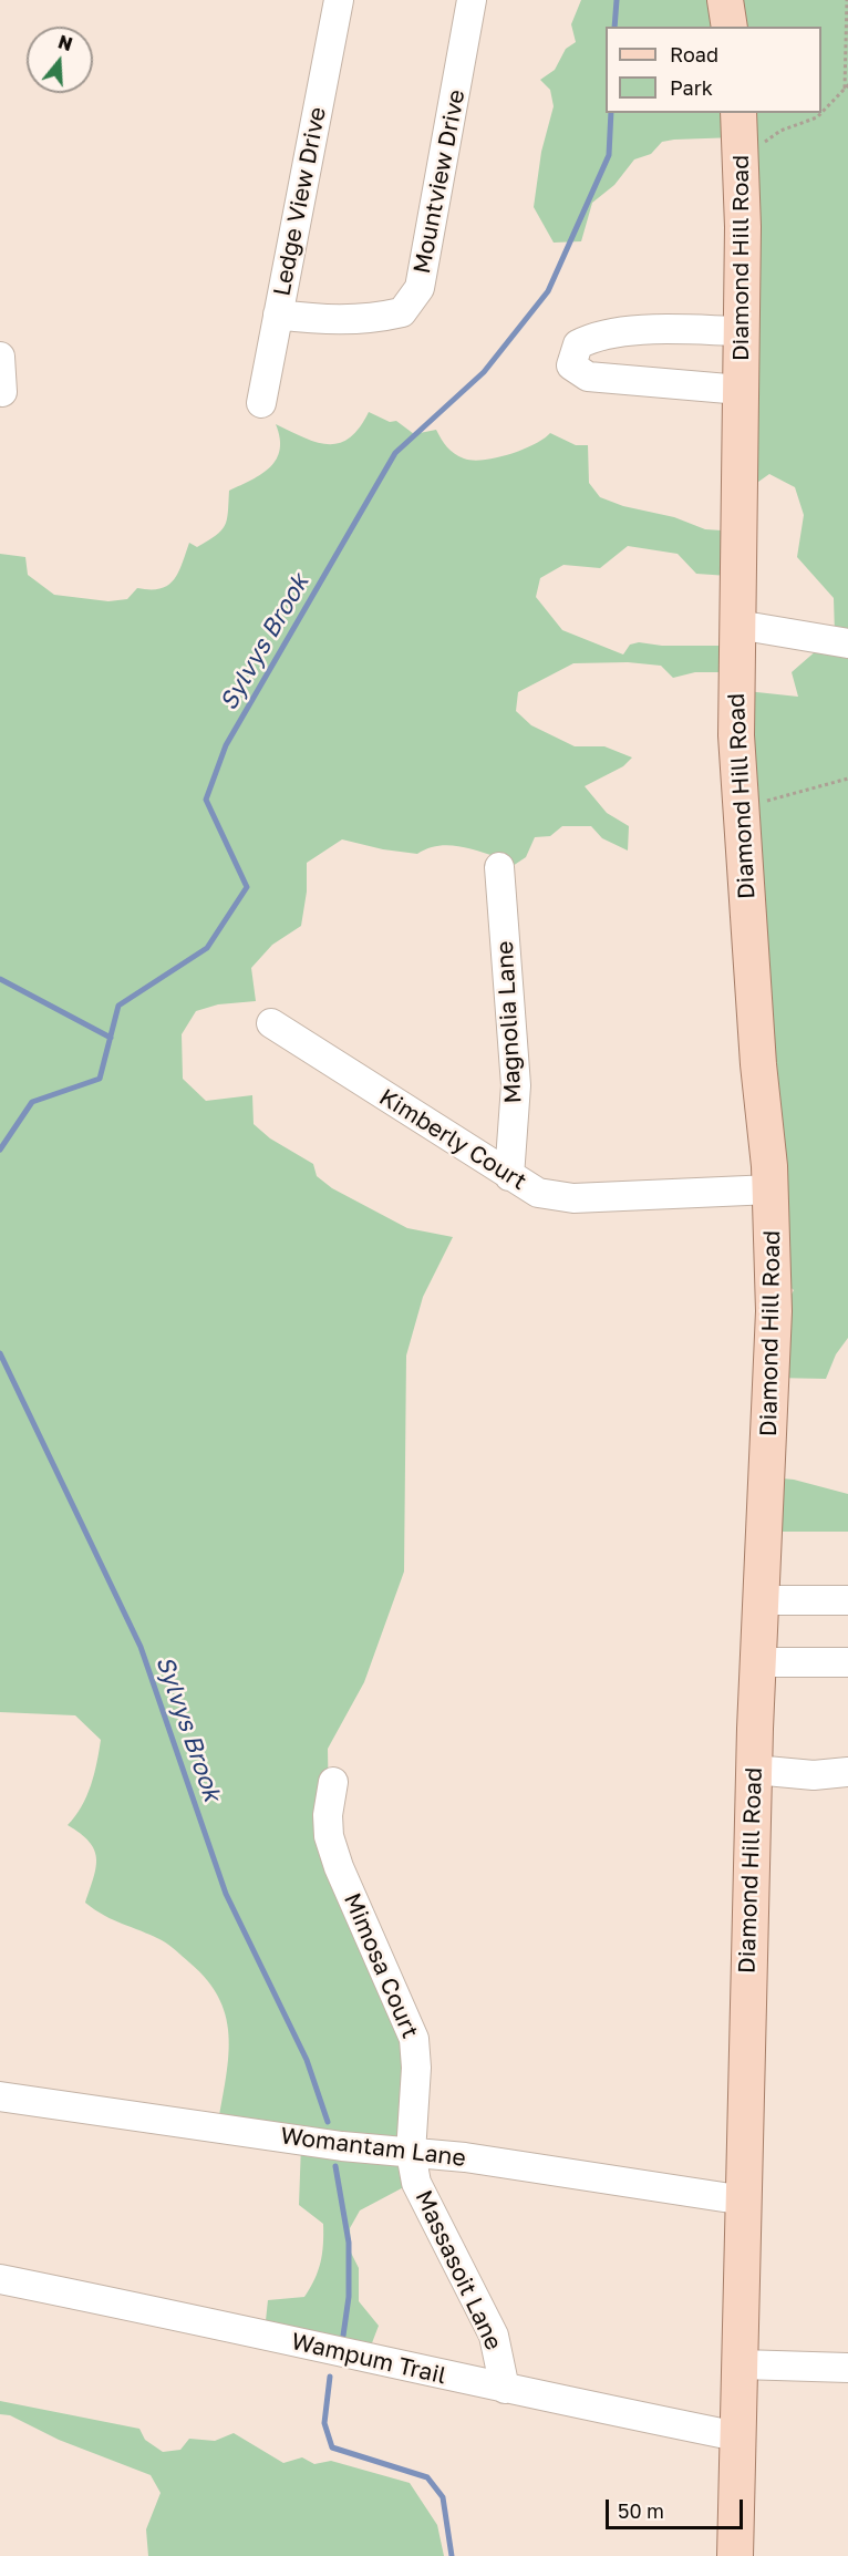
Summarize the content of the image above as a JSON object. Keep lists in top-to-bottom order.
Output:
{
  "streets": {
    "main road": ["Diamond Hill Road"],
    "street": [
      "Mountview Drive",
      "Ledge View Drive",
      "Magnolia Lane",
      "Kimberly Court",
      "Mimosa Court",
      "Womantam Lane",
      "Massasoit Lane",
      "Wampum Trail"
    ]
  },
  "crossings": [
    ["Mountview Drive", "Ledge View Drive"],
    ["Diamond Hill Road", "Kimberly Court"],
    ["Diamond Hill Road", "Womantam Lane"],
    ["Diamond Hill Road", "Wampum Trail"],
    ["Magnolia Lane", "Kimberly Court"],
    ["Mimosa Court", "Womantam Lane"],
    ["Mimosa Court", "Massasoit Lane"],
    ["Womantam Lane", "Massasoit Lane"],
    ["Massasoit Lane", "Wampum Trail"]
  ],
  "water": ["Sylvys Brook"],
  "legend": ["Road", "Park"],
  "scale_bar": "50 m",
  "north": "top"
}
